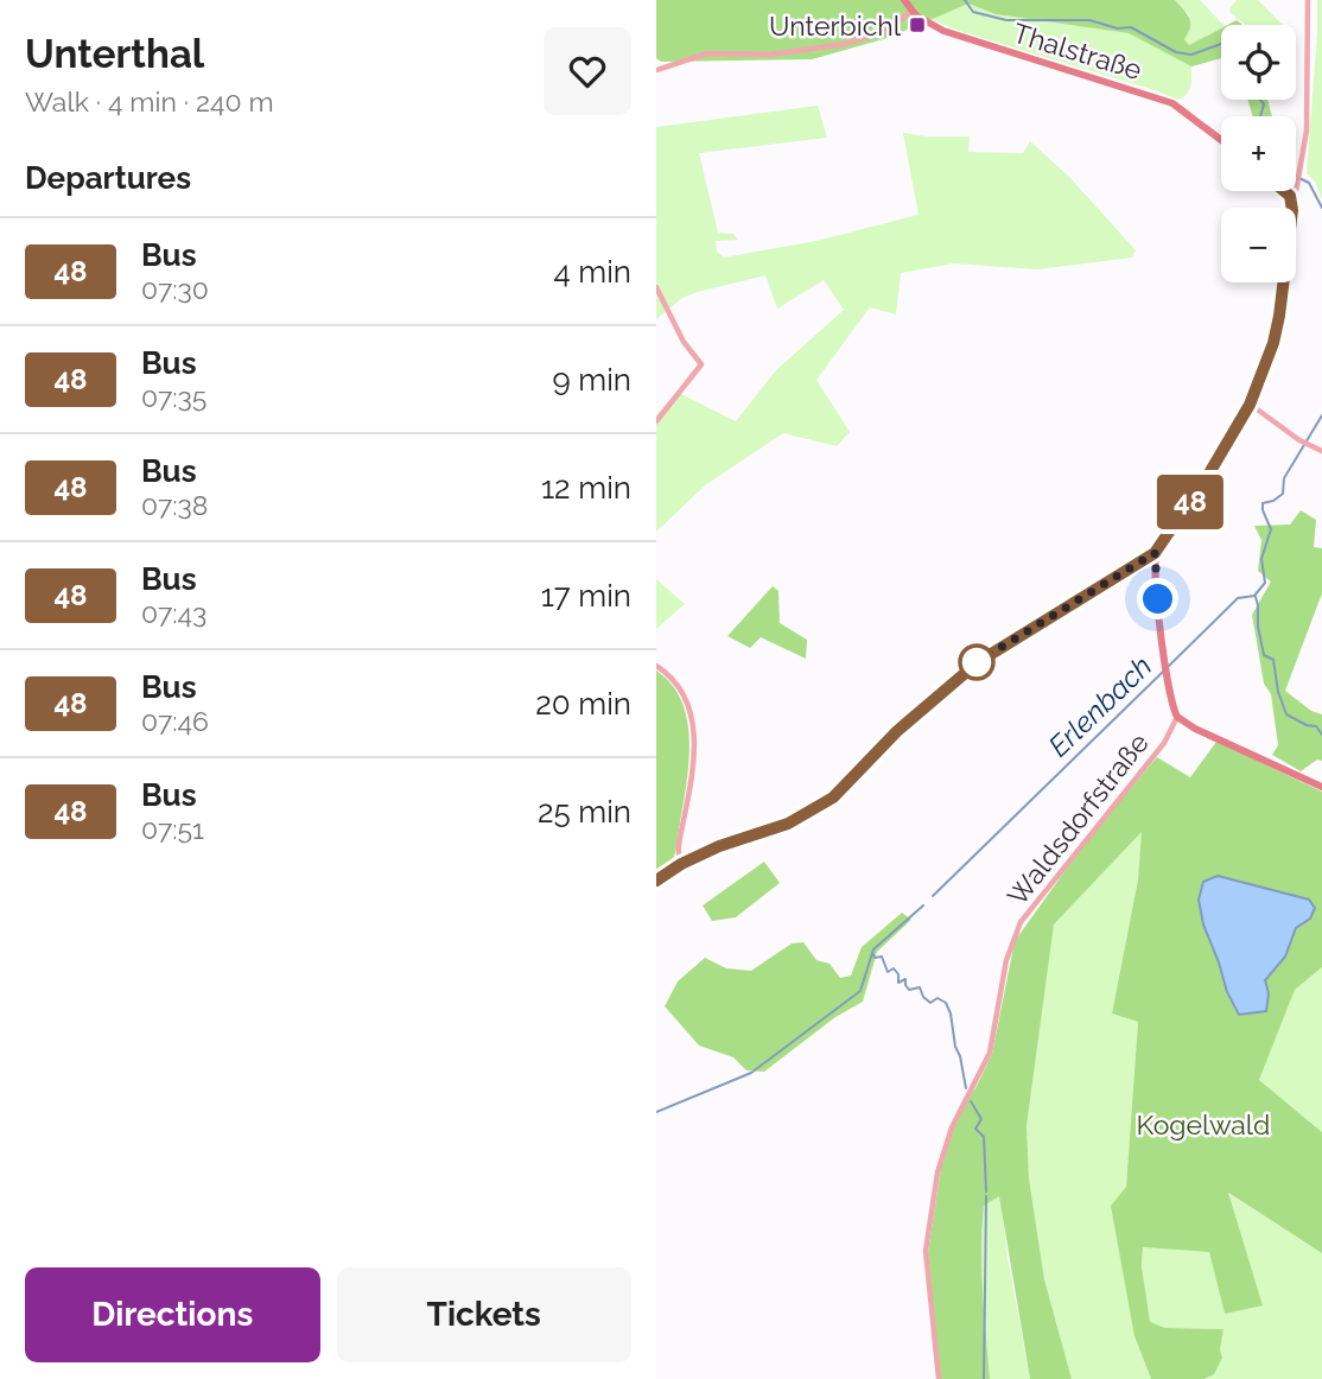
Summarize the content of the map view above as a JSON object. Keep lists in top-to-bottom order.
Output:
{
  "streets": {
    "street": ["Thalstraße", "Waldsdorfstraße"]
  },
  "water": ["Erlenbach"],
  "parks": ["Kogelwald"],
  "places": {
    "transit": ["Unterbichl"]
  },
  "lines": ["bus line 48"],
  "page": {
    "heading": [
      ["Unterthal", "Walk · 4 min · 240 m"],
      "Departures"
    ],
    "on_map": "48",
    "map_buttons": ["+", "−"],
    "list": [
      {
        "mark": "48",
        "name": "Bus",
        "note": "07:30",
        "value": "4 min"
      },
      {
        "mark": "48",
        "name": "Bus",
        "note": "07:35",
        "value": "9 min"
      },
      {
        "mark": "48",
        "name": "Bus",
        "note": "07:38",
        "value": "12 min"
      },
      {
        "mark": "48",
        "name": "Bus",
        "note": "07:43",
        "value": "17 min"
      },
      {
        "mark": "48",
        "name": "Bus",
        "note": "07:46",
        "value": "20 min"
      },
      {
        "mark": "48",
        "name": "Bus",
        "note": "07:51",
        "value": "25 min"
      }
    ],
    "buttons": ["Directions", "Tickets"]
  }
}
